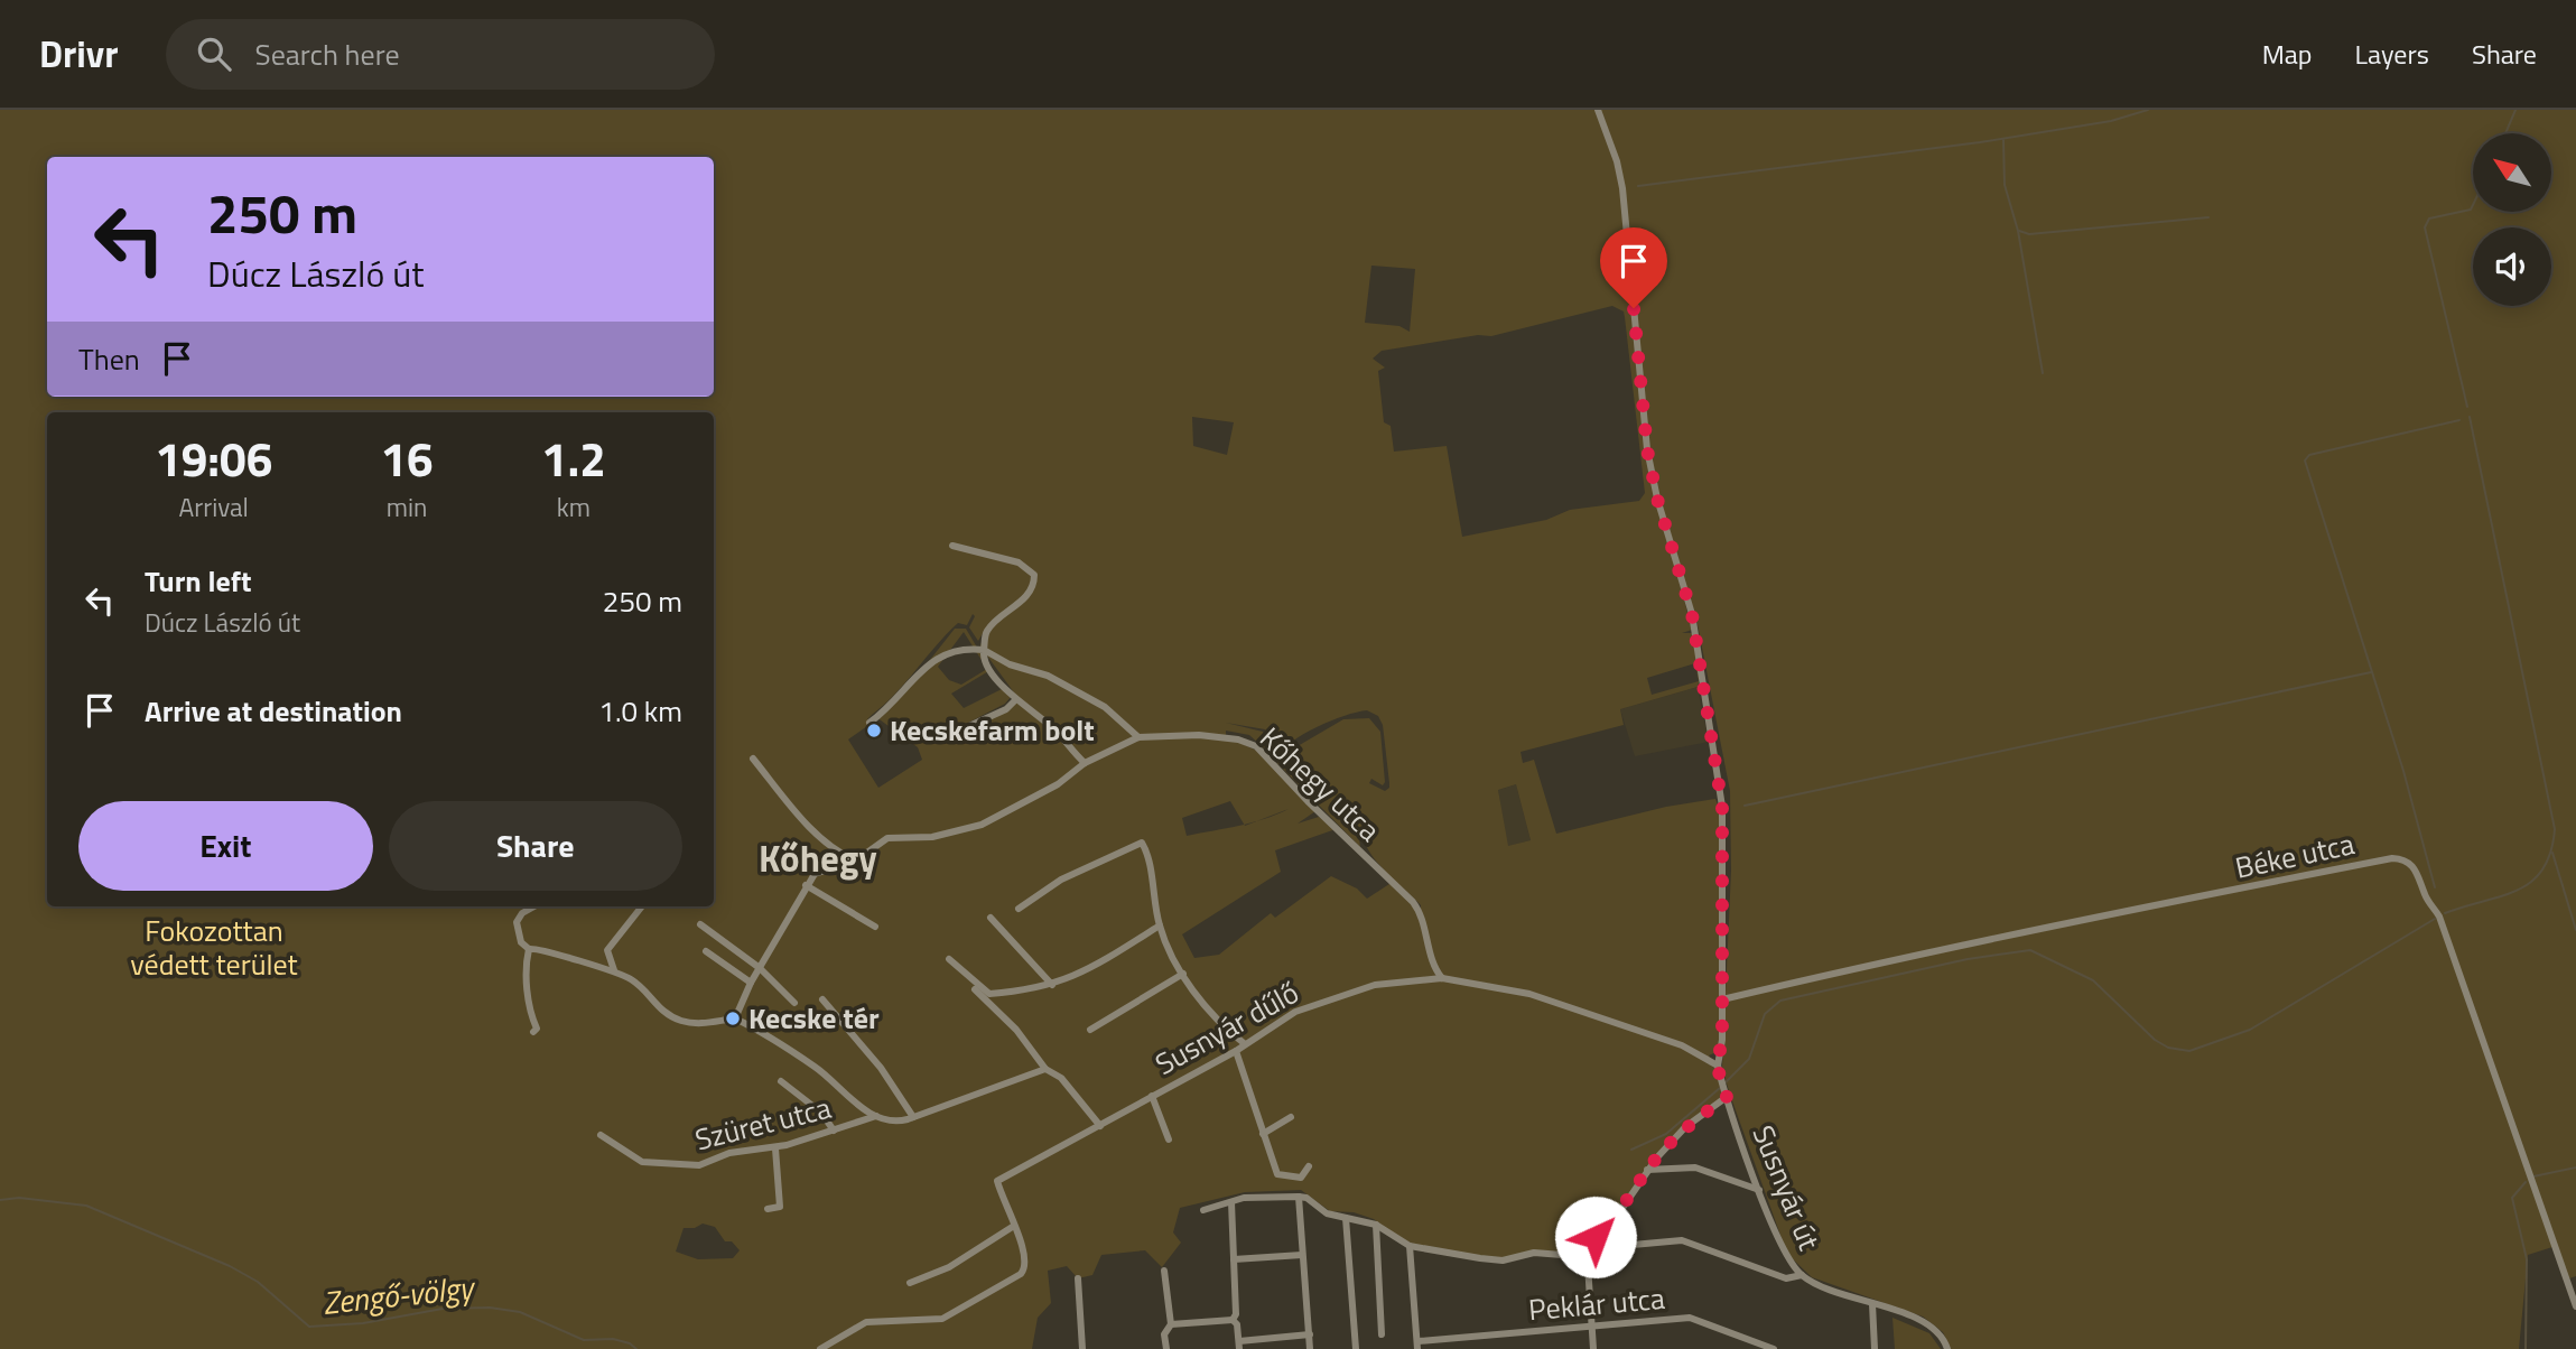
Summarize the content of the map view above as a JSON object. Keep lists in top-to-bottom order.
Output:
{
  "streets": {
    "street": [
      "Kőhegy utca",
      "Béke utca",
      "Susnyár dűlő",
      "Szüret utca",
      "Susnyár út",
      "Peklár utca"
    ]
  },
  "crossings": [
    ["Kőhegy utca", "Susnyár dűlő"],
    ["Kőhegy utca", "Szüret utca"],
    ["Susnyár dűlő", "Susnyár út"]
  ],
  "districts": ["Kőhegy"],
  "water": ["Zengő-völgy"],
  "parks": ["Fokozottan védett terület"],
  "places": ["Kecskefarm bolt", "Kecske tér"],
  "north": "top left",
  "page": {
    "header": "Drivr",
    "search": "Search here",
    "nav": ["Map", "Layers", "Share"],
    "turn": ["250 m", "Dúcz László út"],
    "then": "Then",
    "eta": [
      "19:06",
      "Arrival",
      "16",
      "min",
      "1.2",
      "km"
    ],
    "list": [
      {
        "name": "Turn left",
        "note": "Dúcz László út",
        "value": "250 m"
      },
      {
        "name": "Arrive at destination",
        "value": "1.0 km"
      }
    ],
    "buttons": ["Exit", "Share"]
  }
}
